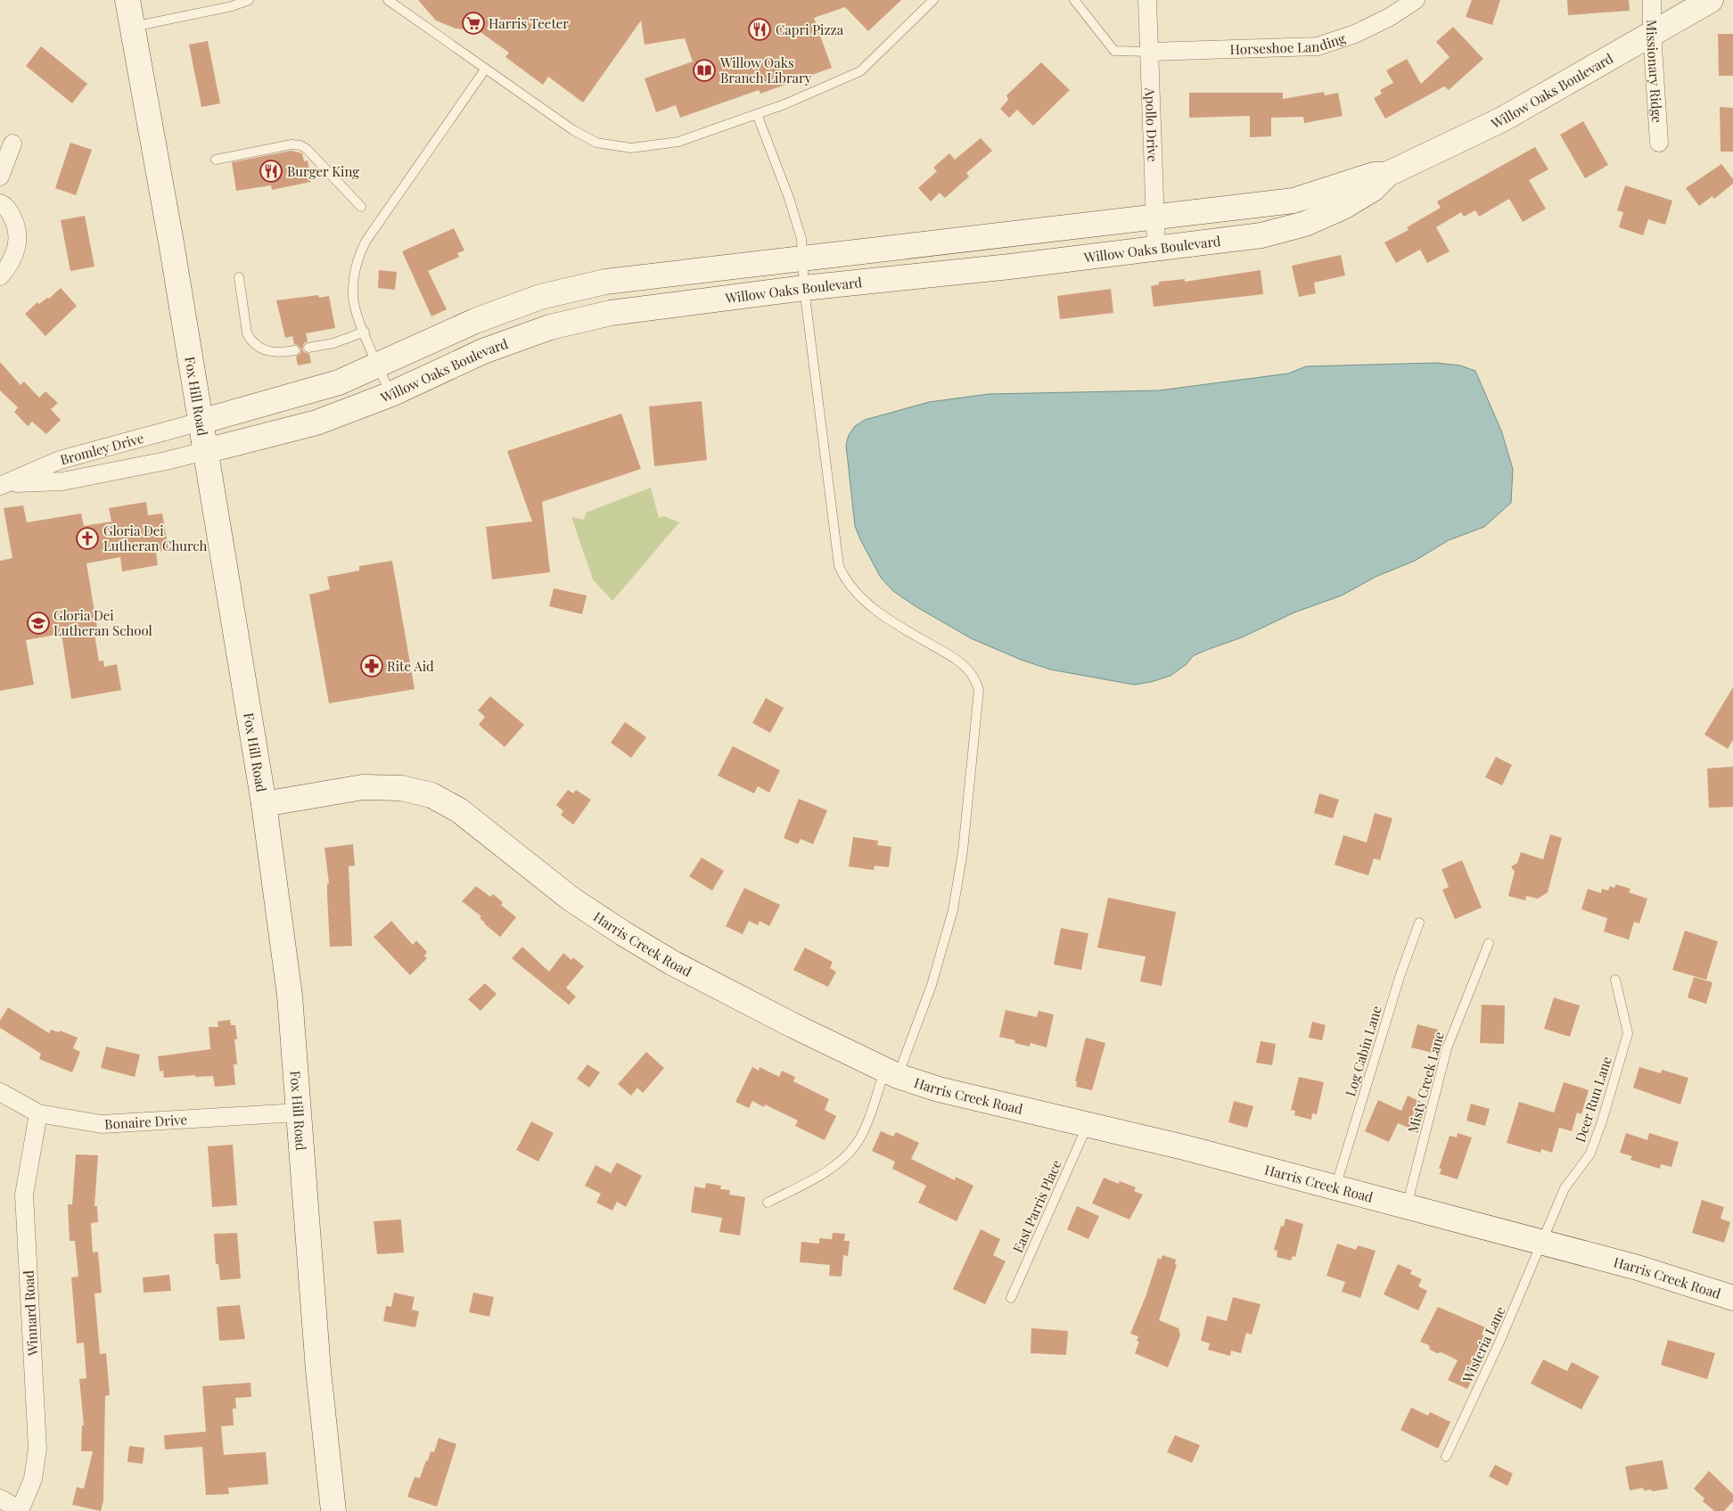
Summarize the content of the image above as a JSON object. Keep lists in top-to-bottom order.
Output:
{
  "streets": {
    "street": [
      "Horseshoe Landing",
      "Missionary Ridge",
      "Willow Oaks Boulevard",
      "Apollo Drive",
      "Fox Hill Road",
      "Bromley Drive",
      "Harris Creek Road",
      "Bonaire Drive",
      "Winnard Road"
    ],
    "lane": [
      "Log Cabin Lane",
      "Misty Creek Lane",
      "Deer Run Lane",
      "East Parris Place",
      "Wisteria Lane"
    ]
  },
  "crossings": [
    ["Horseshoe Landing", "Apollo Drive"],
    ["Missionary Ridge", "Willow Oaks Boulevard"],
    ["Willow Oaks Boulevard", "Apollo Drive"],
    ["Willow Oaks Boulevard", "Fox Hill Road"],
    ["Willow Oaks Boulevard", "Bromley Drive"],
    ["Fox Hill Road", "Bromley Drive"],
    ["Fox Hill Road", "Harris Creek Road"],
    ["Fox Hill Road", "Bonaire Drive"],
    ["Harris Creek Road", "Log Cabin Lane"],
    ["Harris Creek Road", "Misty Creek Lane"],
    ["Harris Creek Road", "Deer Run Lane"],
    ["Harris Creek Road", "East Parris Place"],
    ["Harris Creek Road", "Wisteria Lane"],
    ["Deer Run Lane", "Wisteria Lane"],
    ["Bonaire Drive", "Winnard Road"]
  ],
  "places": {
    "supermarket": ["Harris Teeter"],
    "restaurant": ["Capri Pizza", "Burger King"],
    "library": ["Willow Oaks Branch Library"],
    "church": ["Gloria Dei Lutheran Church"],
    "school or university": ["Gloria Dei Lutheran School"],
    "pharmacy": ["Rite Aid"]
  }
}
